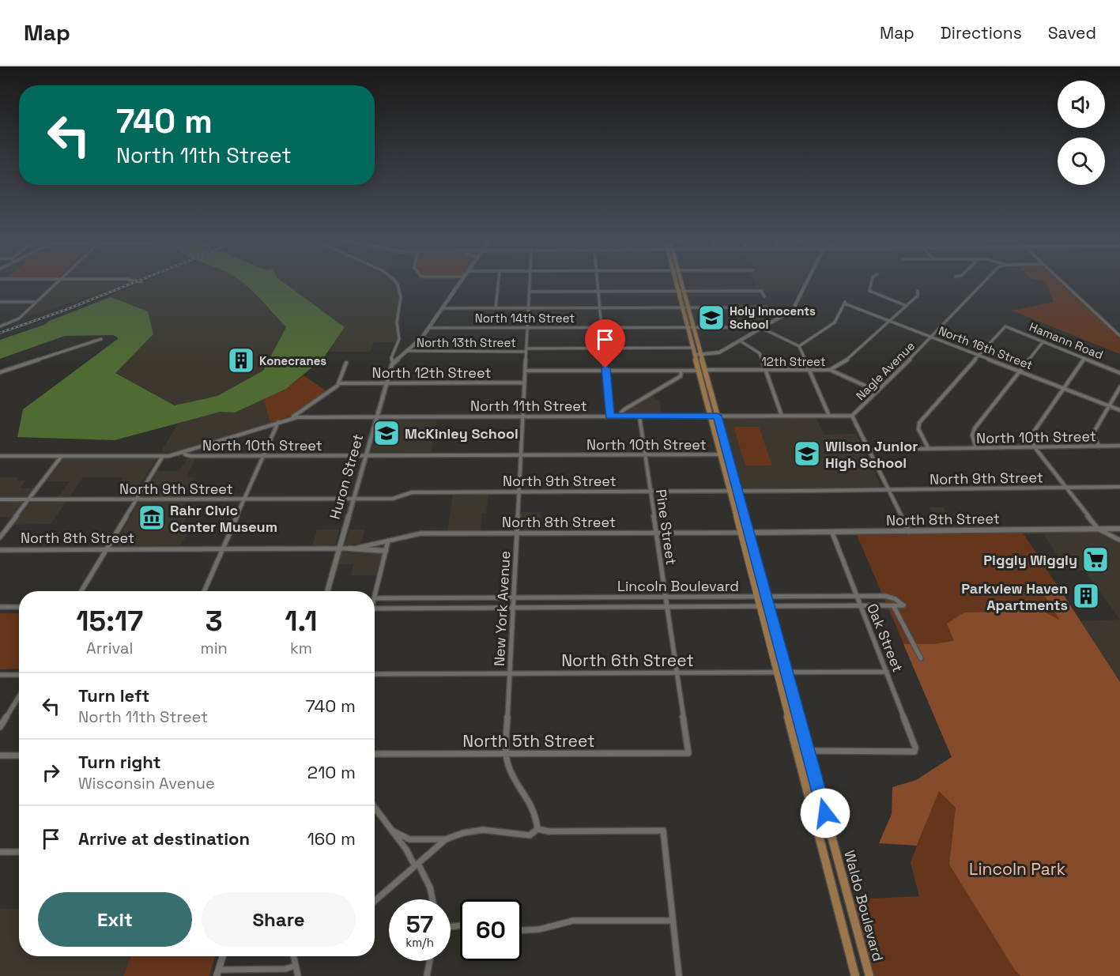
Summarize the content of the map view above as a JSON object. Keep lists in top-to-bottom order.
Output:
{
  "streets": {
    "main road": ["Waldo Boulevard"],
    "street": [
      "North 14th Street",
      "Hamann Road",
      "North 13th Street",
      "North 16th Street",
      "12th Street",
      "Nagle Avenue",
      "North 12th Street",
      "North 11th Street",
      "North 10th Street",
      "Huron Street",
      "North 9th Street",
      "North 8th Street",
      "Pine Street",
      "Lincoln Boulevard",
      "New York Avenue",
      "Oak Street",
      "North 6th Street",
      "North 5th Street"
    ]
  },
  "crossings": [
    ["North 14th Street", "New York Avenue"],
    ["North 14th Street", "Waldo Boulevard"],
    ["Hamann Road", "North 16th Street"],
    ["North 13th Street", "New York Avenue"],
    ["North 13th Street", "Waldo Boulevard"],
    ["North 16th Street", "Nagle Avenue"],
    ["12th Street", "Nagle Avenue"],
    ["12th Street", "Waldo Boulevard"],
    ["Nagle Avenue", "North 11th Street"],
    ["North 12th Street", "Huron Street"],
    ["North 12th Street", "New York Avenue"],
    ["North 11th Street", "Huron Street"],
    ["North 11th Street", "Pine Street"],
    ["North 11th Street", "New York Avenue"],
    ["North 11th Street", "Waldo Boulevard"],
    ["North 10th Street", "Huron Street"],
    ["North 10th Street", "Pine Street"],
    ["North 10th Street", "New York Avenue"],
    ["North 10th Street", "Waldo Boulevard"],
    ["Huron Street", "North 9th Street"],
    ["Huron Street", "North 8th Street"],
    ["North 9th Street", "Pine Street"],
    ["North 9th Street", "New York Avenue"],
    ["North 9th Street", "Waldo Boulevard"],
    ["North 8th Street", "Pine Street"],
    ["North 8th Street", "New York Avenue"],
    ["North 8th Street", "Oak Street"],
    ["North 8th Street", "Waldo Boulevard"],
    ["Pine Street", "Lincoln Boulevard"],
    ["Pine Street", "North 6th Street"],
    ["Pine Street", "North 5th Street"],
    ["Lincoln Boulevard", "New York Avenue"],
    ["Lincoln Boulevard", "Oak Street"],
    ["Lincoln Boulevard", "Waldo Boulevard"],
    ["New York Avenue", "North 6th Street"],
    ["New York Avenue", "North 5th Street"],
    ["Oak Street", "North 6th Street"],
    ["Oak Street", "Waldo Boulevard"],
    ["North 6th Street", "Waldo Boulevard"]
  ],
  "parks": ["Lincoln Park"],
  "places": {
    "school or university": ["Holy Innocents School", "McKinley School", "Wilson Junior High School"],
    "building": ["Konecranes", "Parkview Haven Apartments"],
    "museum": ["Rahr Civic Center Museum"],
    "supermarket": ["Piggly Wiggly"]
  },
  "page": {
    "header": "Map",
    "nav": ["Map", "Directions", "Saved"],
    "turn": ["740 m", "North 11th Street"],
    "eta": [
      "15:17",
      "Arrival",
      "3",
      "min",
      "1.1",
      "km"
    ],
    "list": [
      {
        "name": "Turn left",
        "note": "North 11th Street",
        "value": "740 m"
      },
      {
        "name": "Turn right",
        "note": "Wisconsin Avenue",
        "value": "210 m"
      },
      {
        "name": "Arrive at destination",
        "value": "160 m"
      }
    ],
    "buttons": ["Exit", "Share"],
    "speed": "57 km/h",
    "limit": "60"
  }
}
